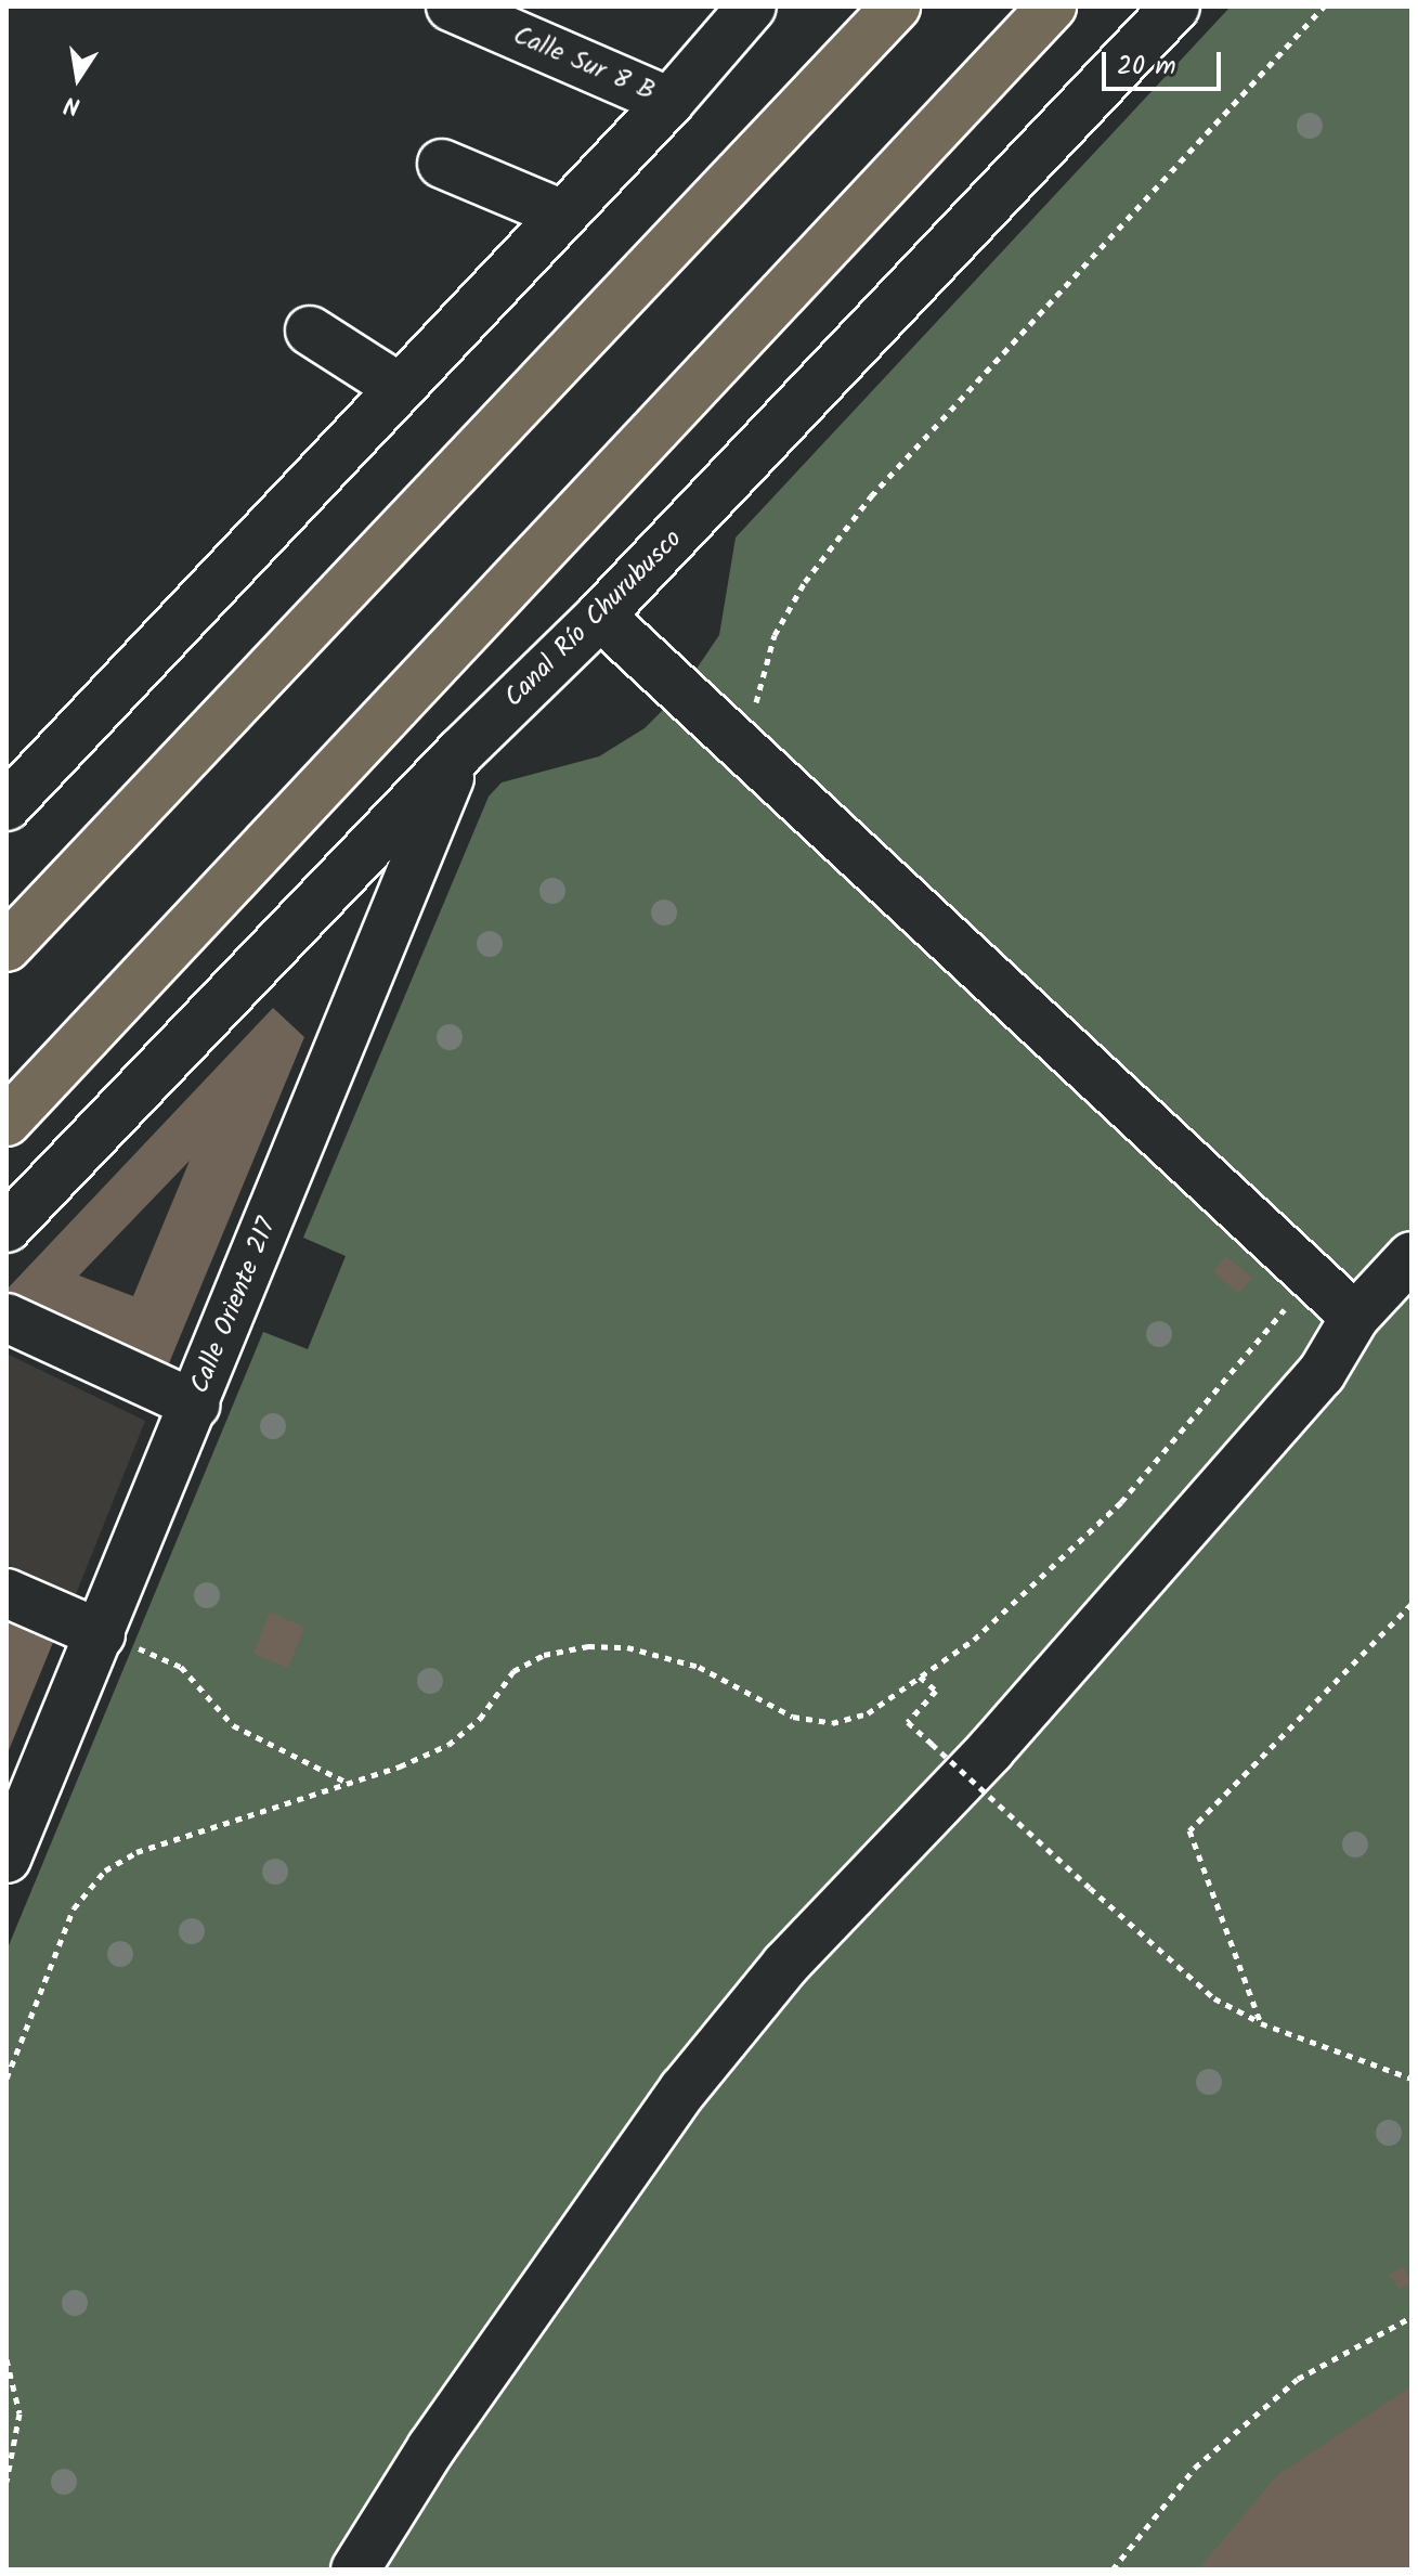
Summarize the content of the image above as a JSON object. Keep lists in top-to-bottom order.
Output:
{
  "streets": {
    "street": ["Calle Sur 8 B", "Canal Río Churubusco", "Calle Oriente 217"]
  },
  "crossings": [
    ["Canal Río Churubusco", "Calle Oriente 217"]
  ],
  "scale_bar": "20 m",
  "north": "bottom"
}
